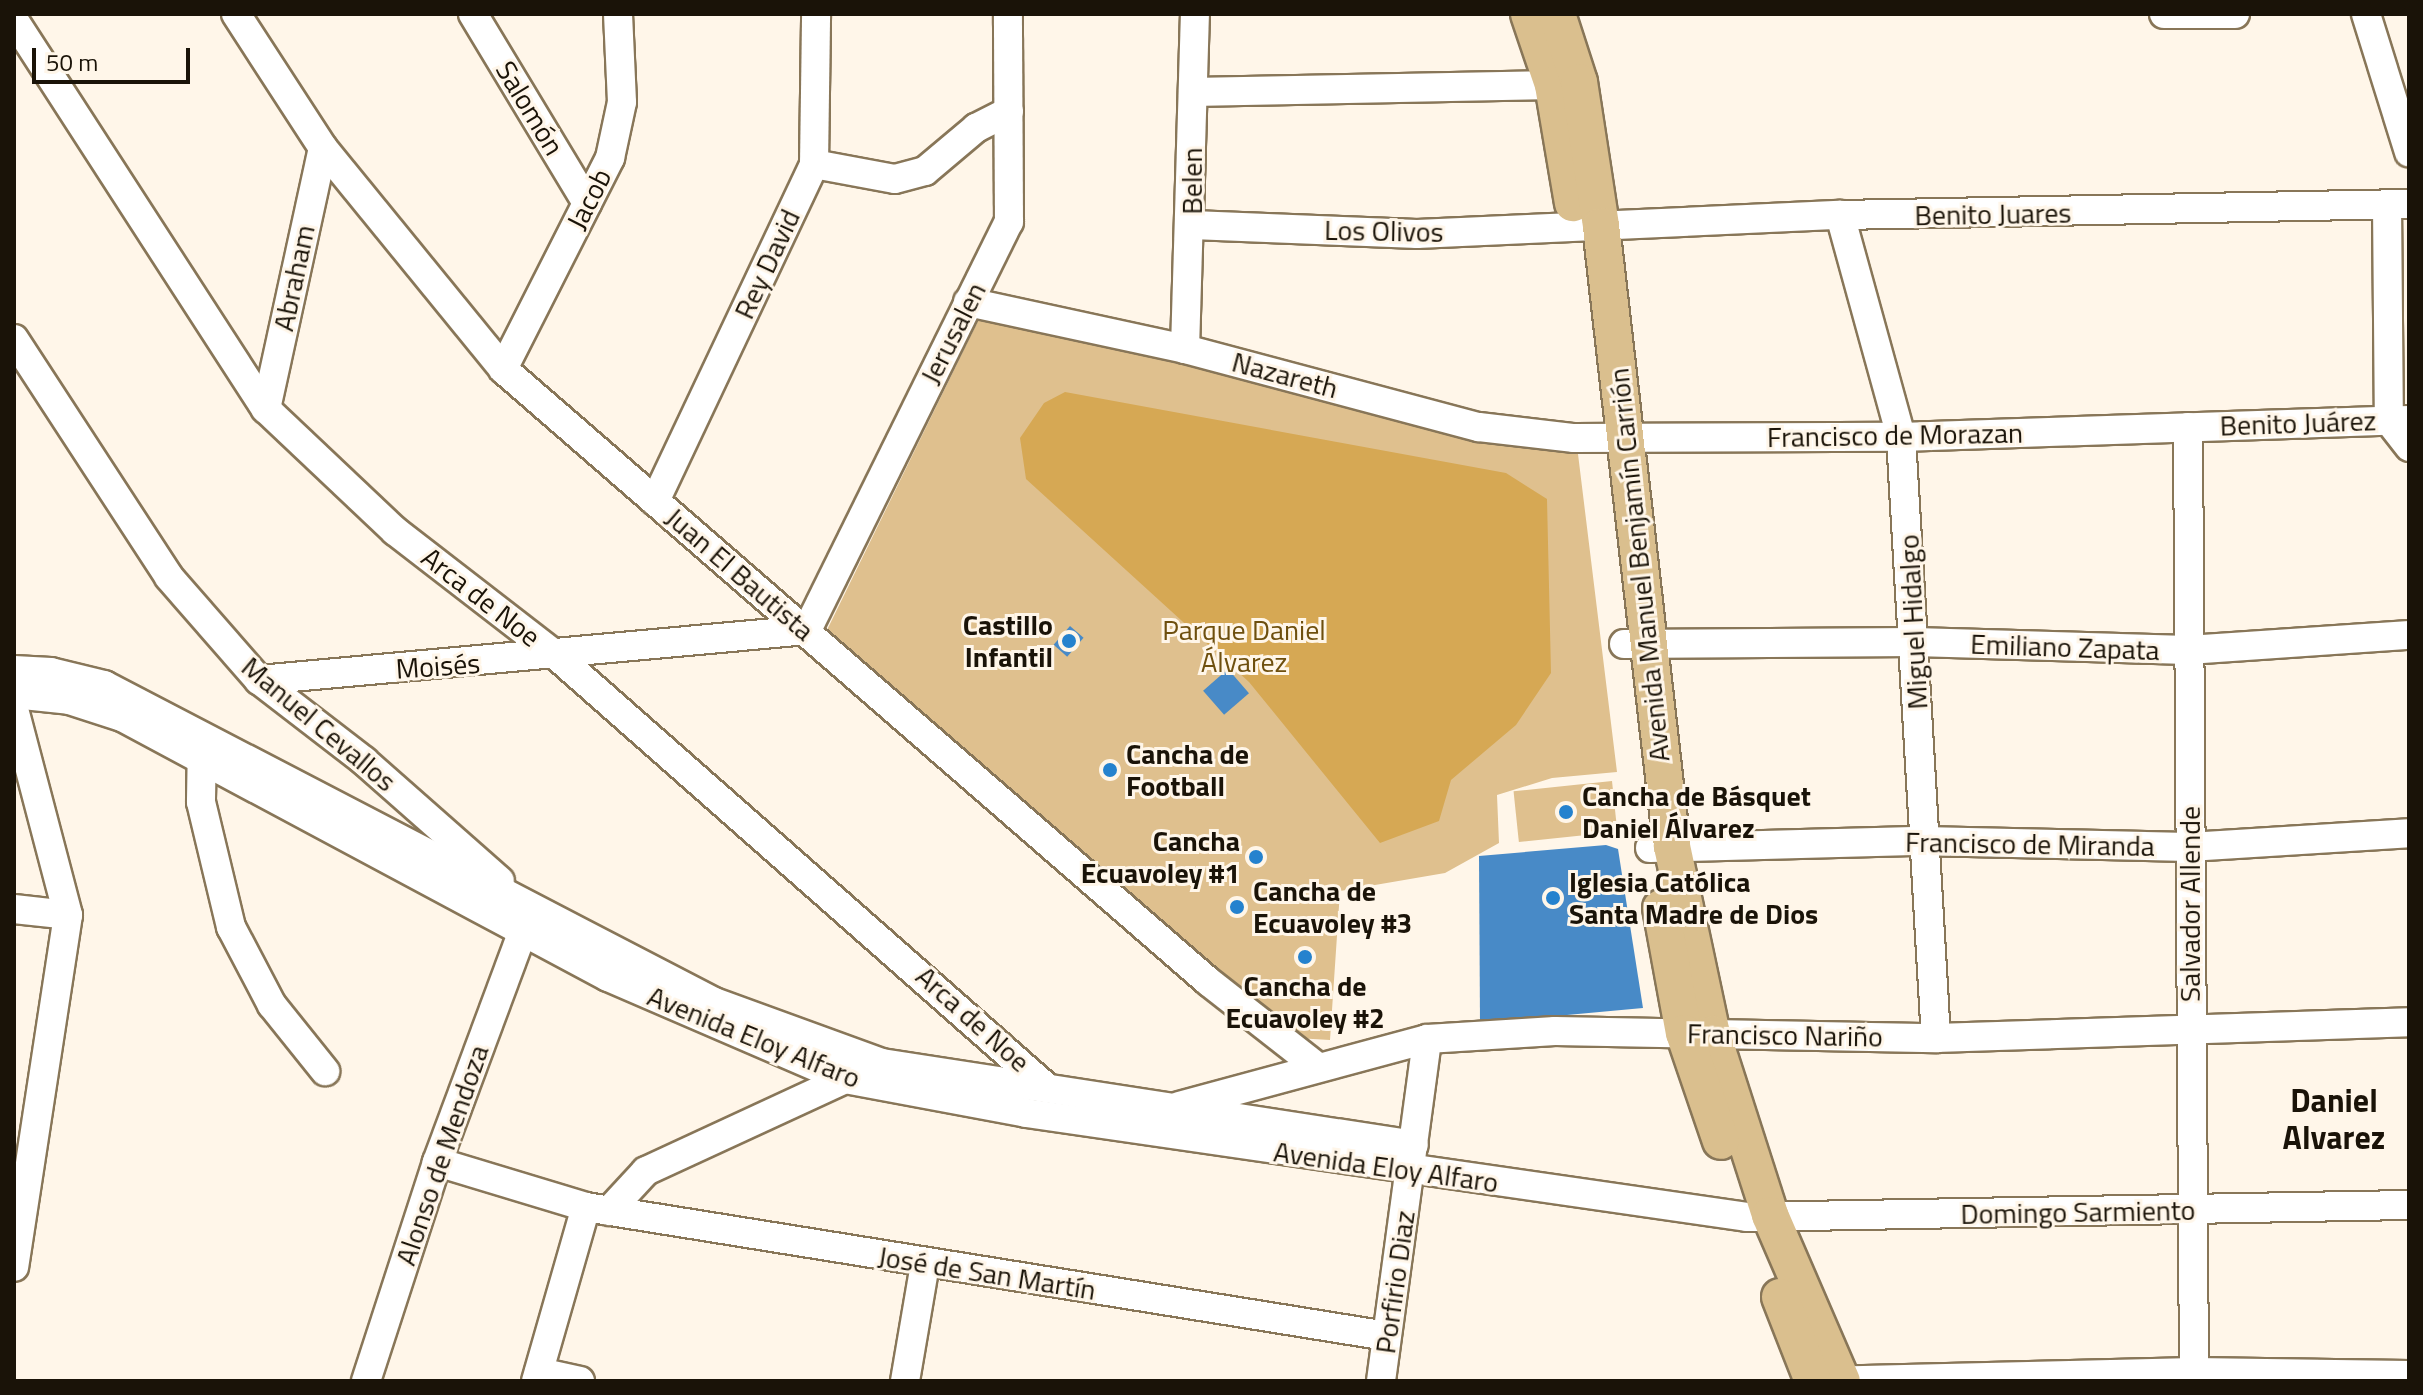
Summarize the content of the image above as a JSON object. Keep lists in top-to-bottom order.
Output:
{
  "streets": {
    "main road": ["Avenida Manuel Benjamín Carrión"],
    "street": [
      "Salomón",
      "Belen",
      "Jacob",
      "Benito Juares",
      "Los Olivos",
      "Rey David",
      "Abraham",
      "Jerusalen",
      "Nazareth",
      "Benito Juárez",
      "Francisco de Morazan",
      "Juan El Bautista",
      "Arca de Noe",
      "Miguel Hidalgo",
      "Emiliano Zapata",
      "Moisés",
      "Manuel Cevallos",
      "Francisco de Miranda",
      "Salvador Allende",
      "Francisco Nariño",
      "Avenida Eloy Alfaro",
      "Alonso de Mendoza",
      "Domingo Sarmiento",
      "José de San Martín",
      "Porfirio Diaz"
    ]
  },
  "crossings": [
    ["Salomón", "Jacob"],
    ["Belen", "Los Olivos"],
    ["Belen", "Nazareth"],
    ["Jacob", "Juan El Bautista"],
    ["Benito Juares", "Los Olivos"],
    ["Benito Juares", "Avenida Manuel Benjamín Carrión"],
    ["Benito Juares", "Miguel Hidalgo"],
    ["Los Olivos", "Avenida Manuel Benjamín Carrión"],
    ["Rey David", "Juan El Bautista"],
    ["Abraham", "Juan El Bautista"],
    ["Abraham", "Arca de Noe"],
    ["Jerusalen", "Nazareth"],
    ["Jerusalen", "Juan El Bautista"],
    ["Jerusalen", "Moisés"],
    ["Nazareth", "Francisco de Morazan"],
    ["Nazareth", "Avenida Manuel Benjamín Carrión"],
    ["Benito Juárez", "Francisco de Morazan"],
    ["Benito Juárez", "Salvador Allende"],
    ["Francisco de Morazan", "Avenida Manuel Benjamín Carrión"],
    ["Francisco de Morazan", "Miguel Hidalgo"],
    ["Francisco de Morazan", "Salvador Allende"],
    ["Avenida Manuel Benjamín Carrión", "Emiliano Zapata"],
    ["Avenida Manuel Benjamín Carrión", "Francisco de Miranda"],
    ["Avenida Manuel Benjamín Carrión", "Francisco Nariño"],
    ["Avenida Manuel Benjamín Carrión", "Avenida Eloy Alfaro"],
    ["Avenida Manuel Benjamín Carrión", "Domingo Sarmiento"],
    ["Juan El Bautista", "Moisés"],
    ["Juan El Bautista", "Francisco Nariño"],
    ["Arca de Noe", "Moisés"],
    ["Arca de Noe", "Avenida Eloy Alfaro"],
    ["Miguel Hidalgo", "Emiliano Zapata"],
    ["Miguel Hidalgo", "Francisco de Miranda"],
    ["Miguel Hidalgo", "Francisco Nariño"],
    ["Emiliano Zapata", "Salvador Allende"],
    ["Moisés", "Manuel Cevallos"],
    ["Manuel Cevallos", "Avenida Eloy Alfaro"],
    ["Francisco de Miranda", "Salvador Allende"],
    ["Salvador Allende", "Francisco Nariño"],
    ["Salvador Allende", "Domingo Sarmiento"],
    ["Francisco Nariño", "Avenida Eloy Alfaro"],
    ["Francisco Nariño", "Porfirio Diaz"],
    ["Avenida Eloy Alfaro", "Alonso de Mendoza"],
    ["Avenida Eloy Alfaro", "Domingo Sarmiento"],
    ["Avenida Eloy Alfaro", "Porfirio Diaz"],
    ["Alonso de Mendoza", "José de San Martín"],
    ["José de San Martín", "Porfirio Diaz"]
  ],
  "districts": ["Daniel Alvarez"],
  "parks": ["Parque Daniel Álvarez"],
  "places": [
    "Castillo Infantil",
    "Cancha de Football",
    "Cancha de Básquet Daniel Álvarez",
    "Cancha Ecuavoley #1",
    "Iglesia Católica Santa Madre de Dios",
    "Cancha de Ecuavoley #3",
    "Cancha de Ecuavoley #2"
  ],
  "scale_bar": "50 m"
}
